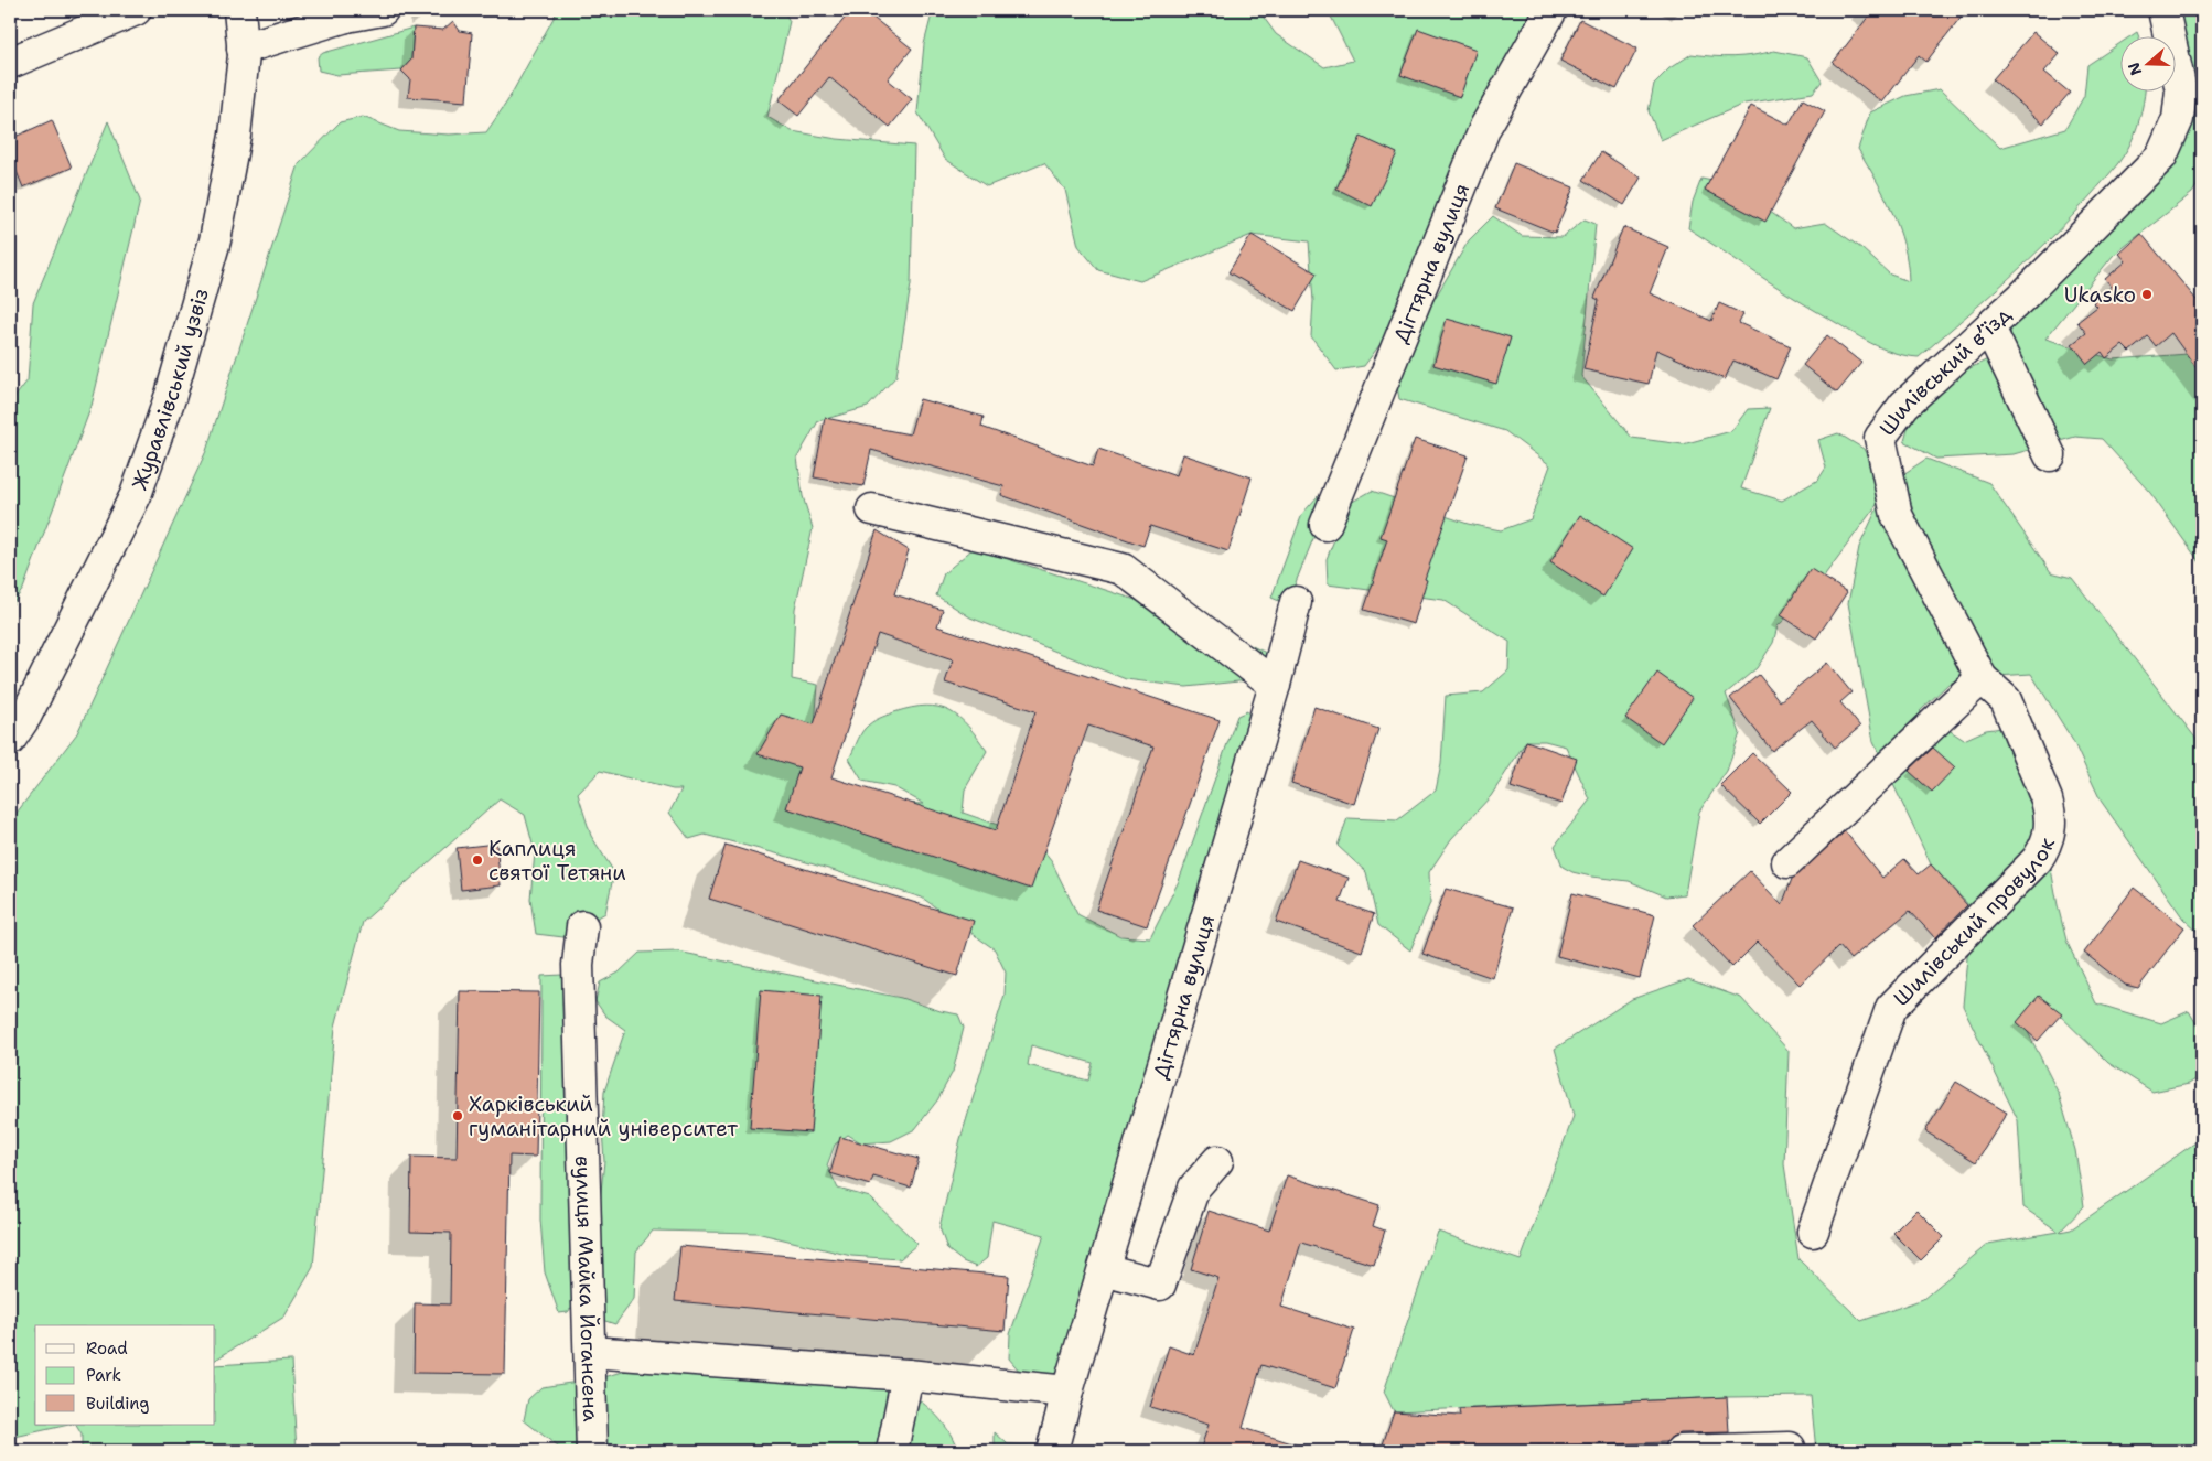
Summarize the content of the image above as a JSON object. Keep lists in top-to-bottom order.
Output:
{
  "streets": {
    "street": [
      "Дігтярна вулиця",
      "Шилівський в’їзд",
      "Журавлівський узвіз",
      "Шилівський провулок",
      "вулиця Майка Йогансена"
    ]
  },
  "crossings": [
    ["Шилівський в’їзд", "Шилівський провулок"]
  ],
  "places": ["Ukasko", "Каплиця святої Тетяни", "Харківський гуманітарний університет"],
  "legend": ["Road", "Park", "Building"],
  "north": "left"
}
